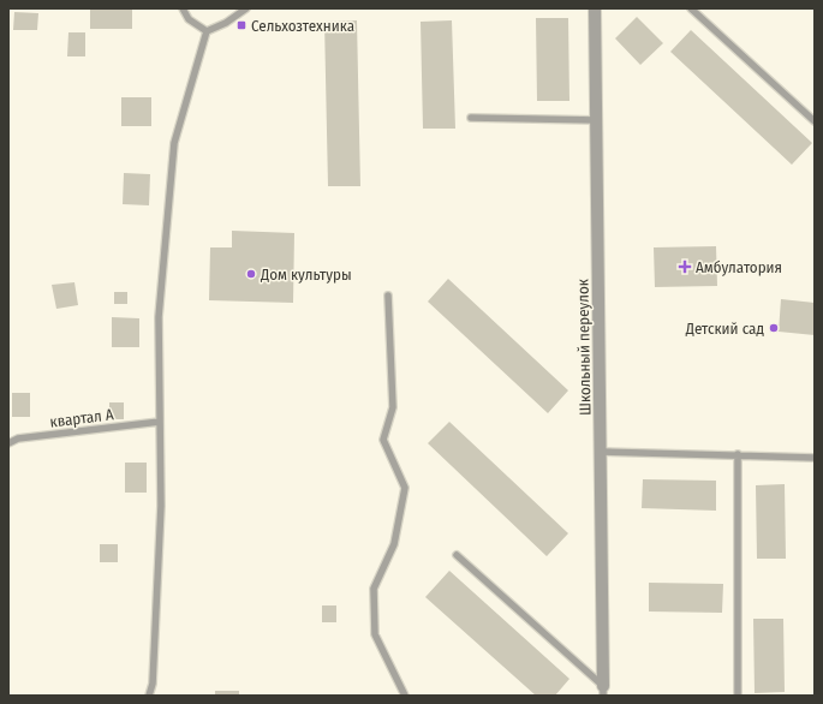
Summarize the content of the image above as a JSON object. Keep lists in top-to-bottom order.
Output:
{
  "streets": {
    "street": ["Школьный переулок"],
    "lane": ["квартал А"]
  },
  "places": {
    "transit": ["Сельхозтехника"],
    "health": ["Амбулатория"],
    "other": ["Дом культуры", "Детский сад"]
  }
}
